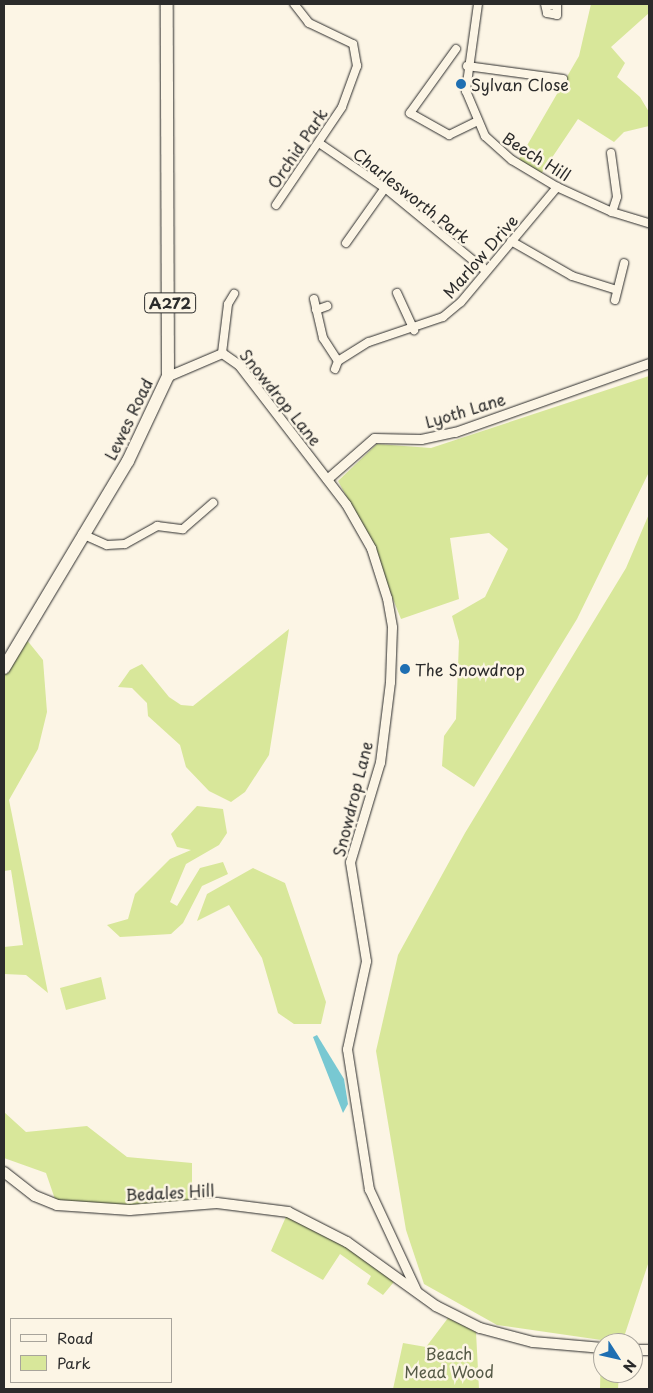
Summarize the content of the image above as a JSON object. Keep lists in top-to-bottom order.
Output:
{
  "streets": {
    "highway": ["A272", "Lewes Road"],
    "main road": ["Bedales Hill"],
    "street": [
      "Orchid Park",
      "Beech Hill",
      "Charlesworth Park",
      "Marlow Drive",
      "Snowdrop Lane",
      "Lyoth Lane"
    ]
  },
  "crossings": [
    ["Orchid Park", "Charlesworth Park"],
    ["Beech Hill", "Marlow Drive"],
    ["Charlesworth Park", "Marlow Drive"],
    ["Snowdrop Lane", "Lyoth Lane"],
    ["Snowdrop Lane", "Lewes Road"],
    ["Snowdrop Lane", "Bedales Hill"]
  ],
  "parks": ["Beach Mead Wood"],
  "places": ["Sylvan Close", "The Snowdrop"],
  "legend": ["Road", "Park"],
  "north": "bottom right"
}
